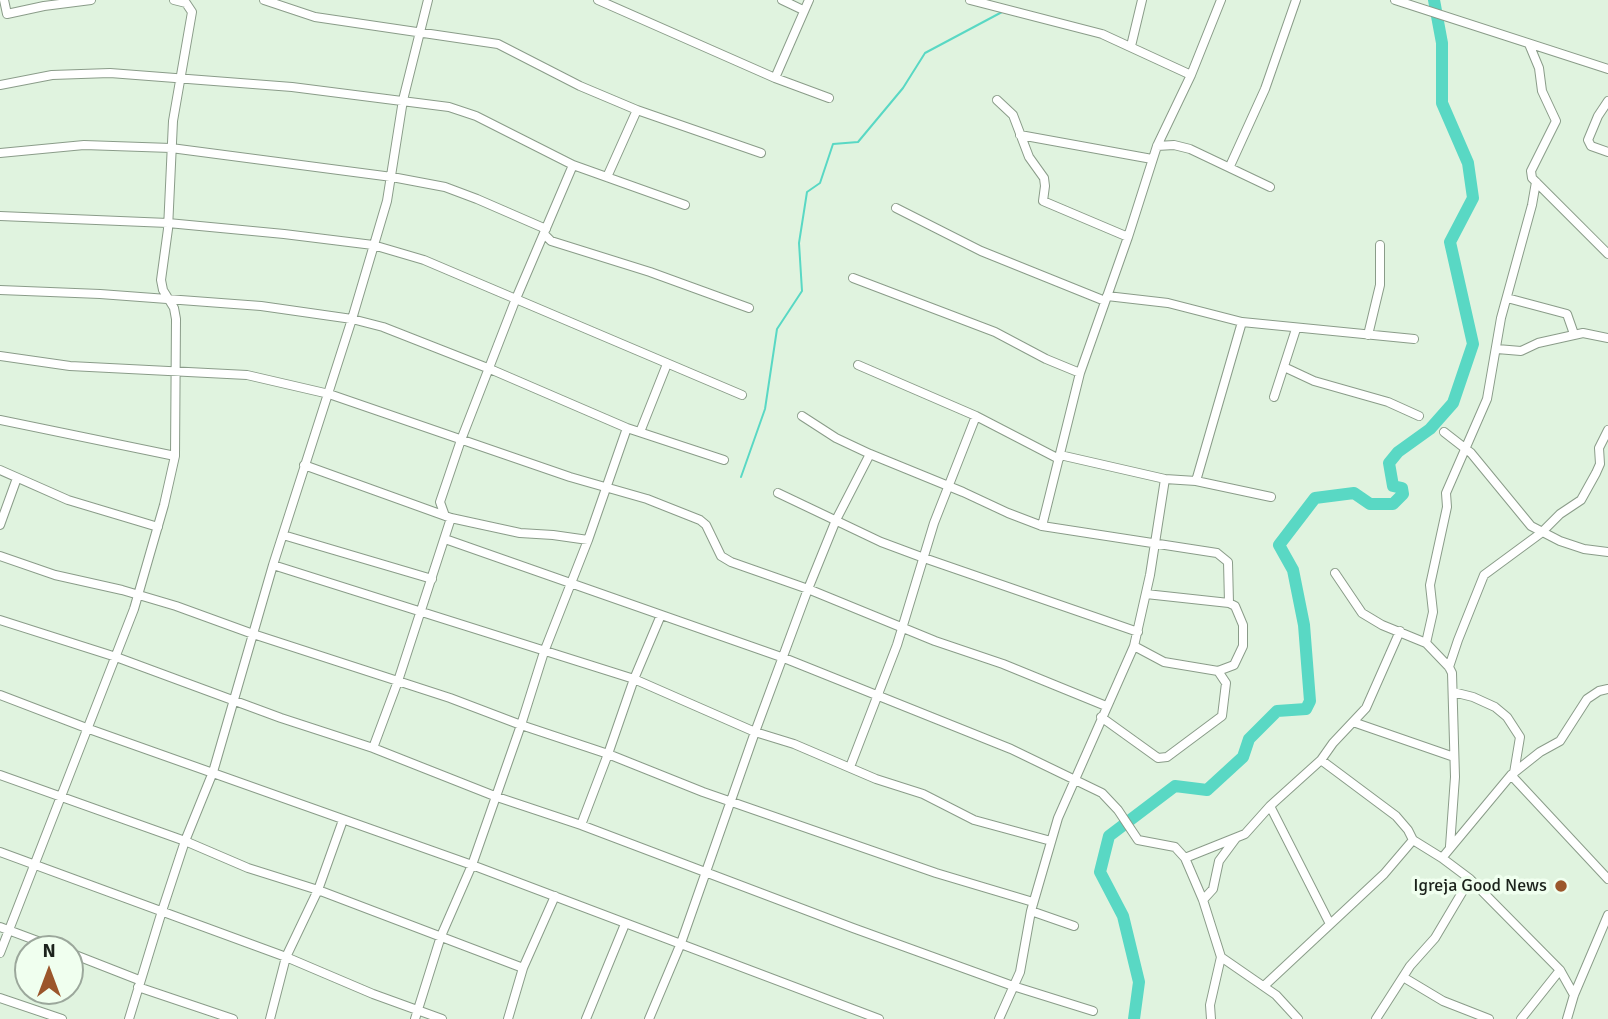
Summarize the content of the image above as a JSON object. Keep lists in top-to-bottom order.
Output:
{
  "places": ["Igreja Good News"],
  "north": "top"
}
